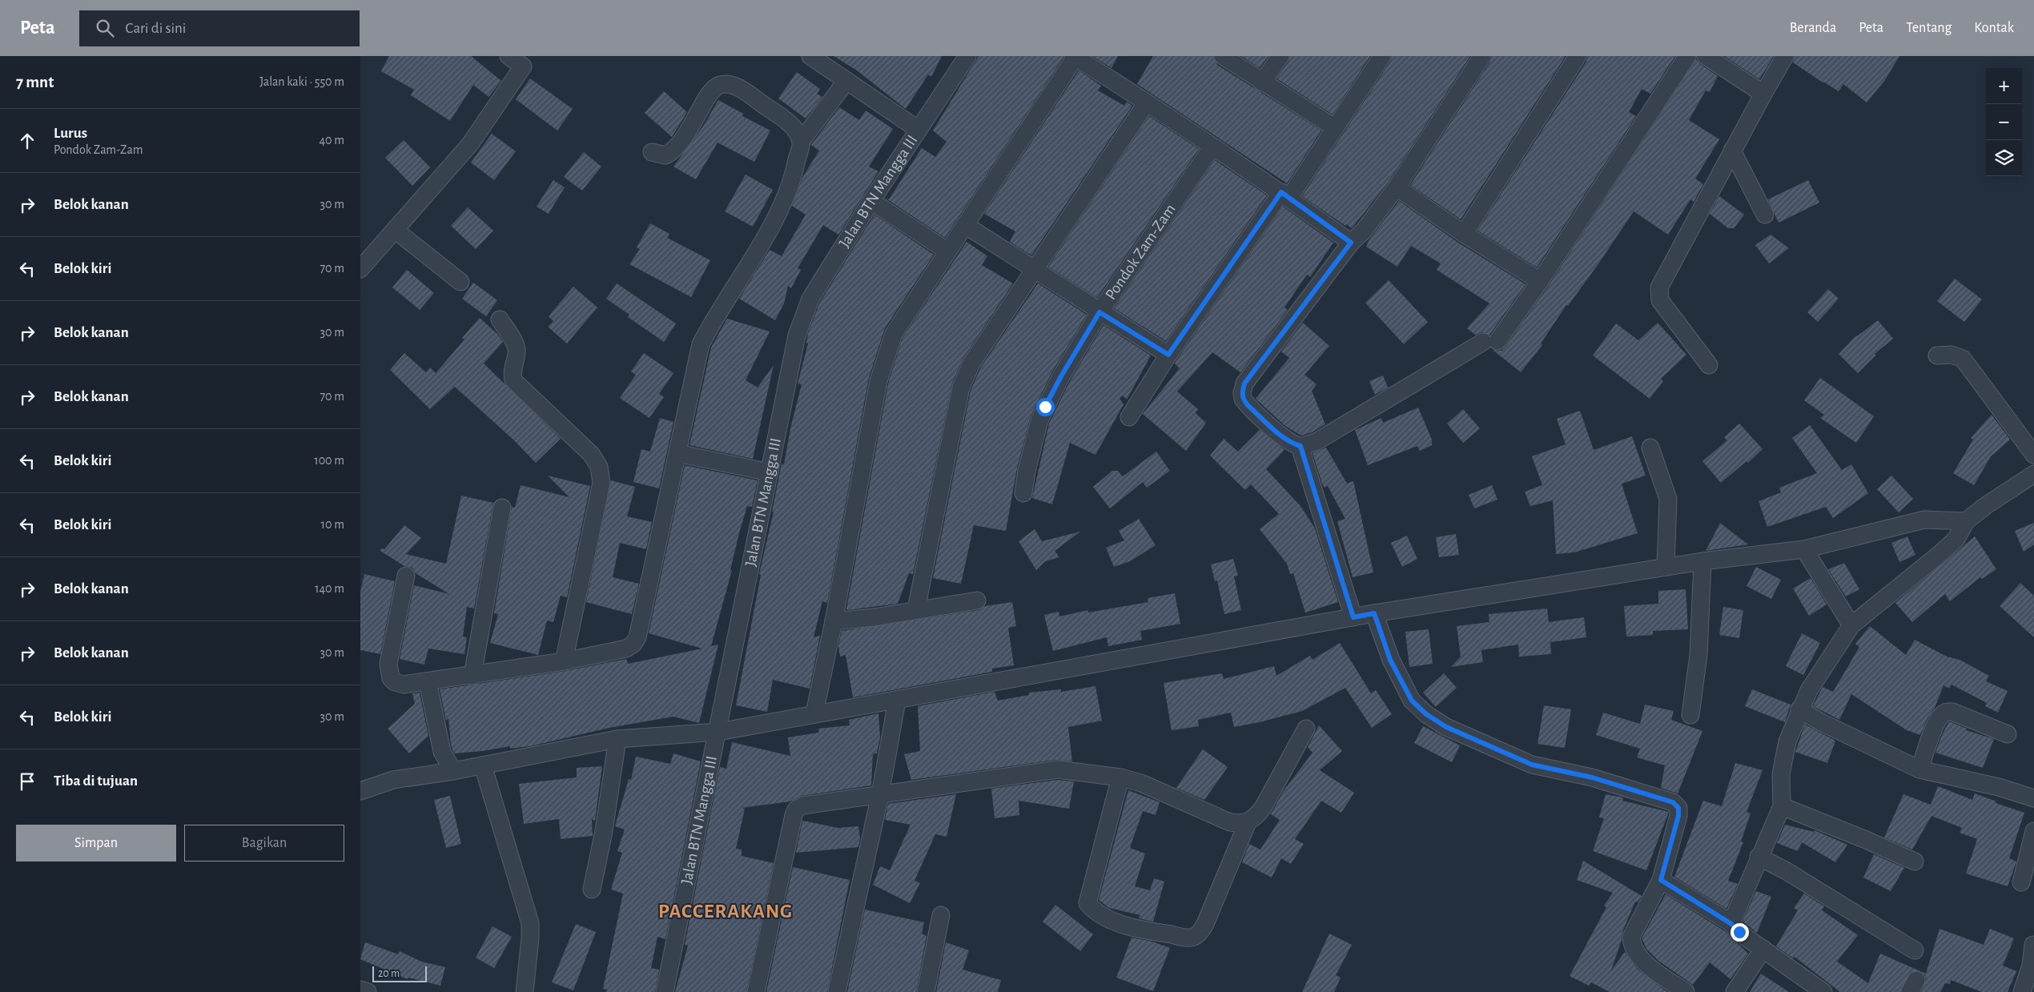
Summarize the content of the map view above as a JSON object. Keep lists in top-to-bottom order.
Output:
{
  "streets": {
    "street": ["Jalan BTN Mangga III", "Pondok Zam-Zam"]
  },
  "districts": ["PACCERAKANG"],
  "scale_bar": "20 m",
  "page": {
    "header": "Peta",
    "search": "Cari di sini",
    "nav": [
      "Beranda",
      "Peta",
      "Tentang",
      "Kontak"
    ],
    "heading": ["7 mnt", "Jalan kaki · 550 m"],
    "map_buttons": ["+", "−"],
    "list": [
      ["Lurus", "Pondok Zam-Zam", "40 m"],
      ["Belok kanan", "30 m"],
      ["Belok kiri", "70 m"],
      ["Belok kanan", "30 m"],
      ["Belok kanan", "70 m"],
      ["Belok kiri", "100 m"],
      ["Belok kiri", "10 m"],
      ["Belok kanan", "140 m"],
      ["Belok kanan", "30 m"],
      ["Belok kiri", "30 m"],
      "Tiba di tujuan"
    ],
    "buttons": ["Simpan", "Bagikan"],
    "scale": "20 m"
  }
}
